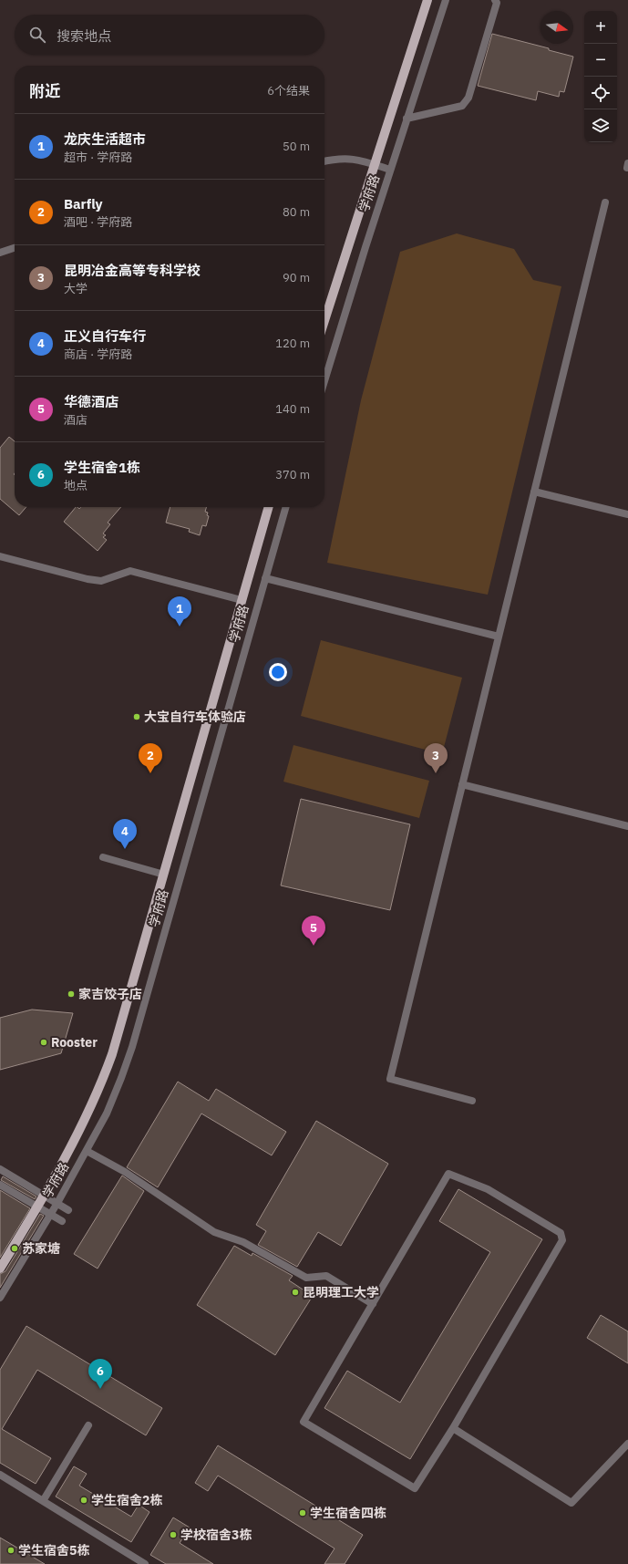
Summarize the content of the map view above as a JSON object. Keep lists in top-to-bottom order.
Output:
{
  "streets": {
    "main road": ["学府路"]
  },
  "places": [
    "大宝自行车体验店",
    "家吉饺子店",
    "Rooster",
    "苏家塘",
    "昆明理工大学",
    "学生宿舍2栋",
    "学生宿舍四栋",
    "学校宿舍3栋",
    "学生宿舍5栋"
  ],
  "north": "right",
  "page": {
    "map_buttons": ["+", "−"],
    "search": "搜索地点",
    "heading": ["附近", "6个结果"],
    "list": [
      {
        "mark": "1",
        "name": "龙庆生活超市",
        "note": "超市 · 学府路",
        "value": "50 m"
      },
      {
        "mark": "2",
        "name": "Barfly",
        "note": "酒吧 · 学府路",
        "value": "80 m"
      },
      {
        "mark": "3",
        "name": "昆明冶金高等专科学校",
        "note": "大学",
        "value": "90 m"
      },
      {
        "mark": "4",
        "name": "正义自行车行",
        "note": "商店 · 学府路",
        "value": "120 m"
      },
      {
        "mark": "5",
        "name": "华德酒店",
        "note": "酒店",
        "value": "140 m"
      },
      {
        "mark": "6",
        "name": "学生宿舍1栋",
        "note": "地点",
        "value": "370 m"
      }
    ],
    "pins": [
      "1",
      "2",
      "3",
      "4",
      "5",
      "6"
    ]
  }
}
